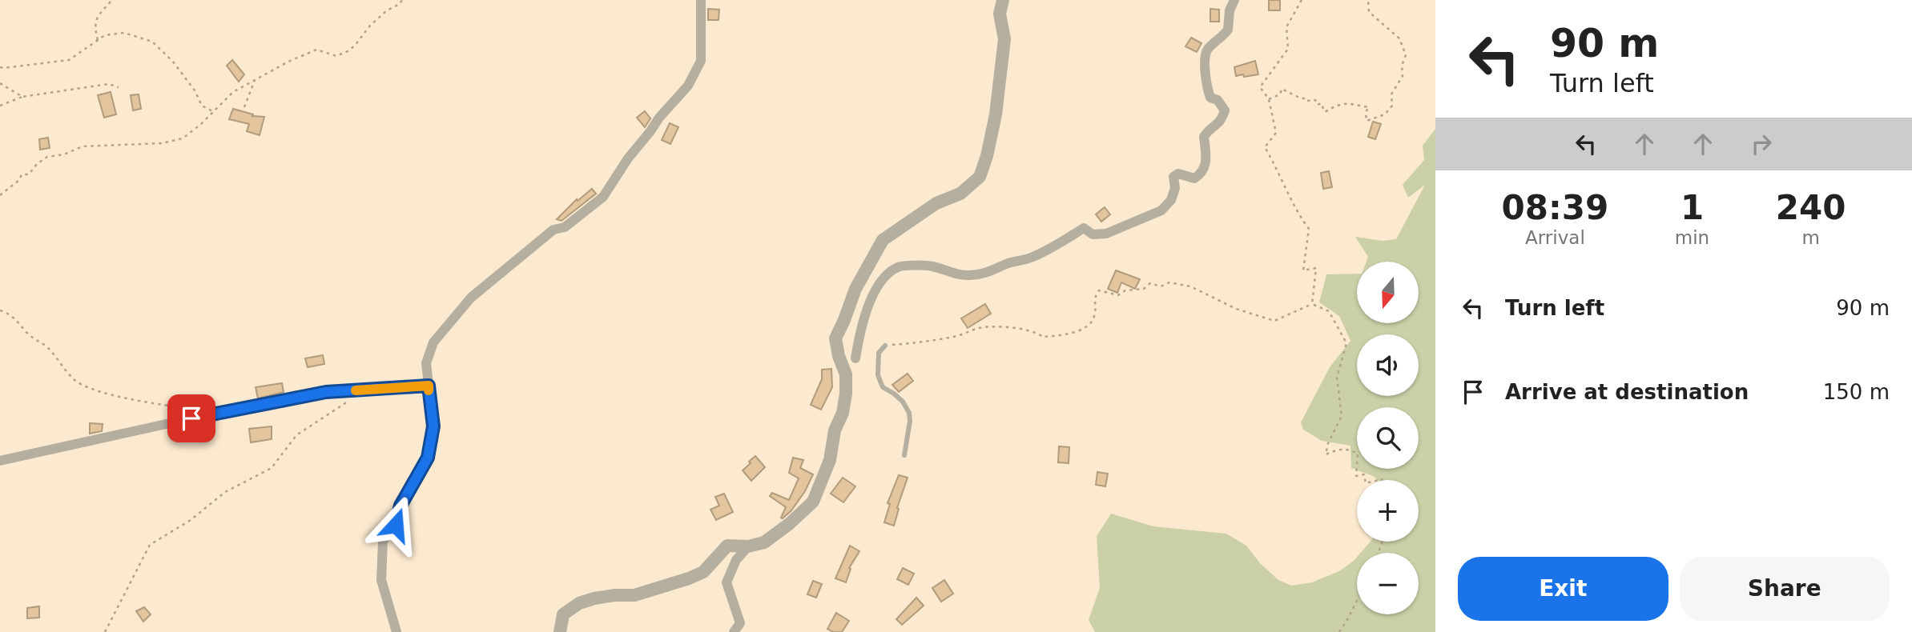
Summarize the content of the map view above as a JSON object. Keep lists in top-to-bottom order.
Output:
{
  "north": "bottom",
  "page": {
    "turn": ["90 m", "Turn left"],
    "eta": [
      "08:39",
      "Arrival",
      "1",
      "min",
      "240",
      "m"
    ],
    "map_buttons": ["+", "−"],
    "list": [
      {
        "name": "Turn left",
        "value": "90 m"
      },
      {
        "name": "Arrive at destination",
        "value": "150 m"
      }
    ],
    "buttons": ["Exit", "Share"]
  }
}
